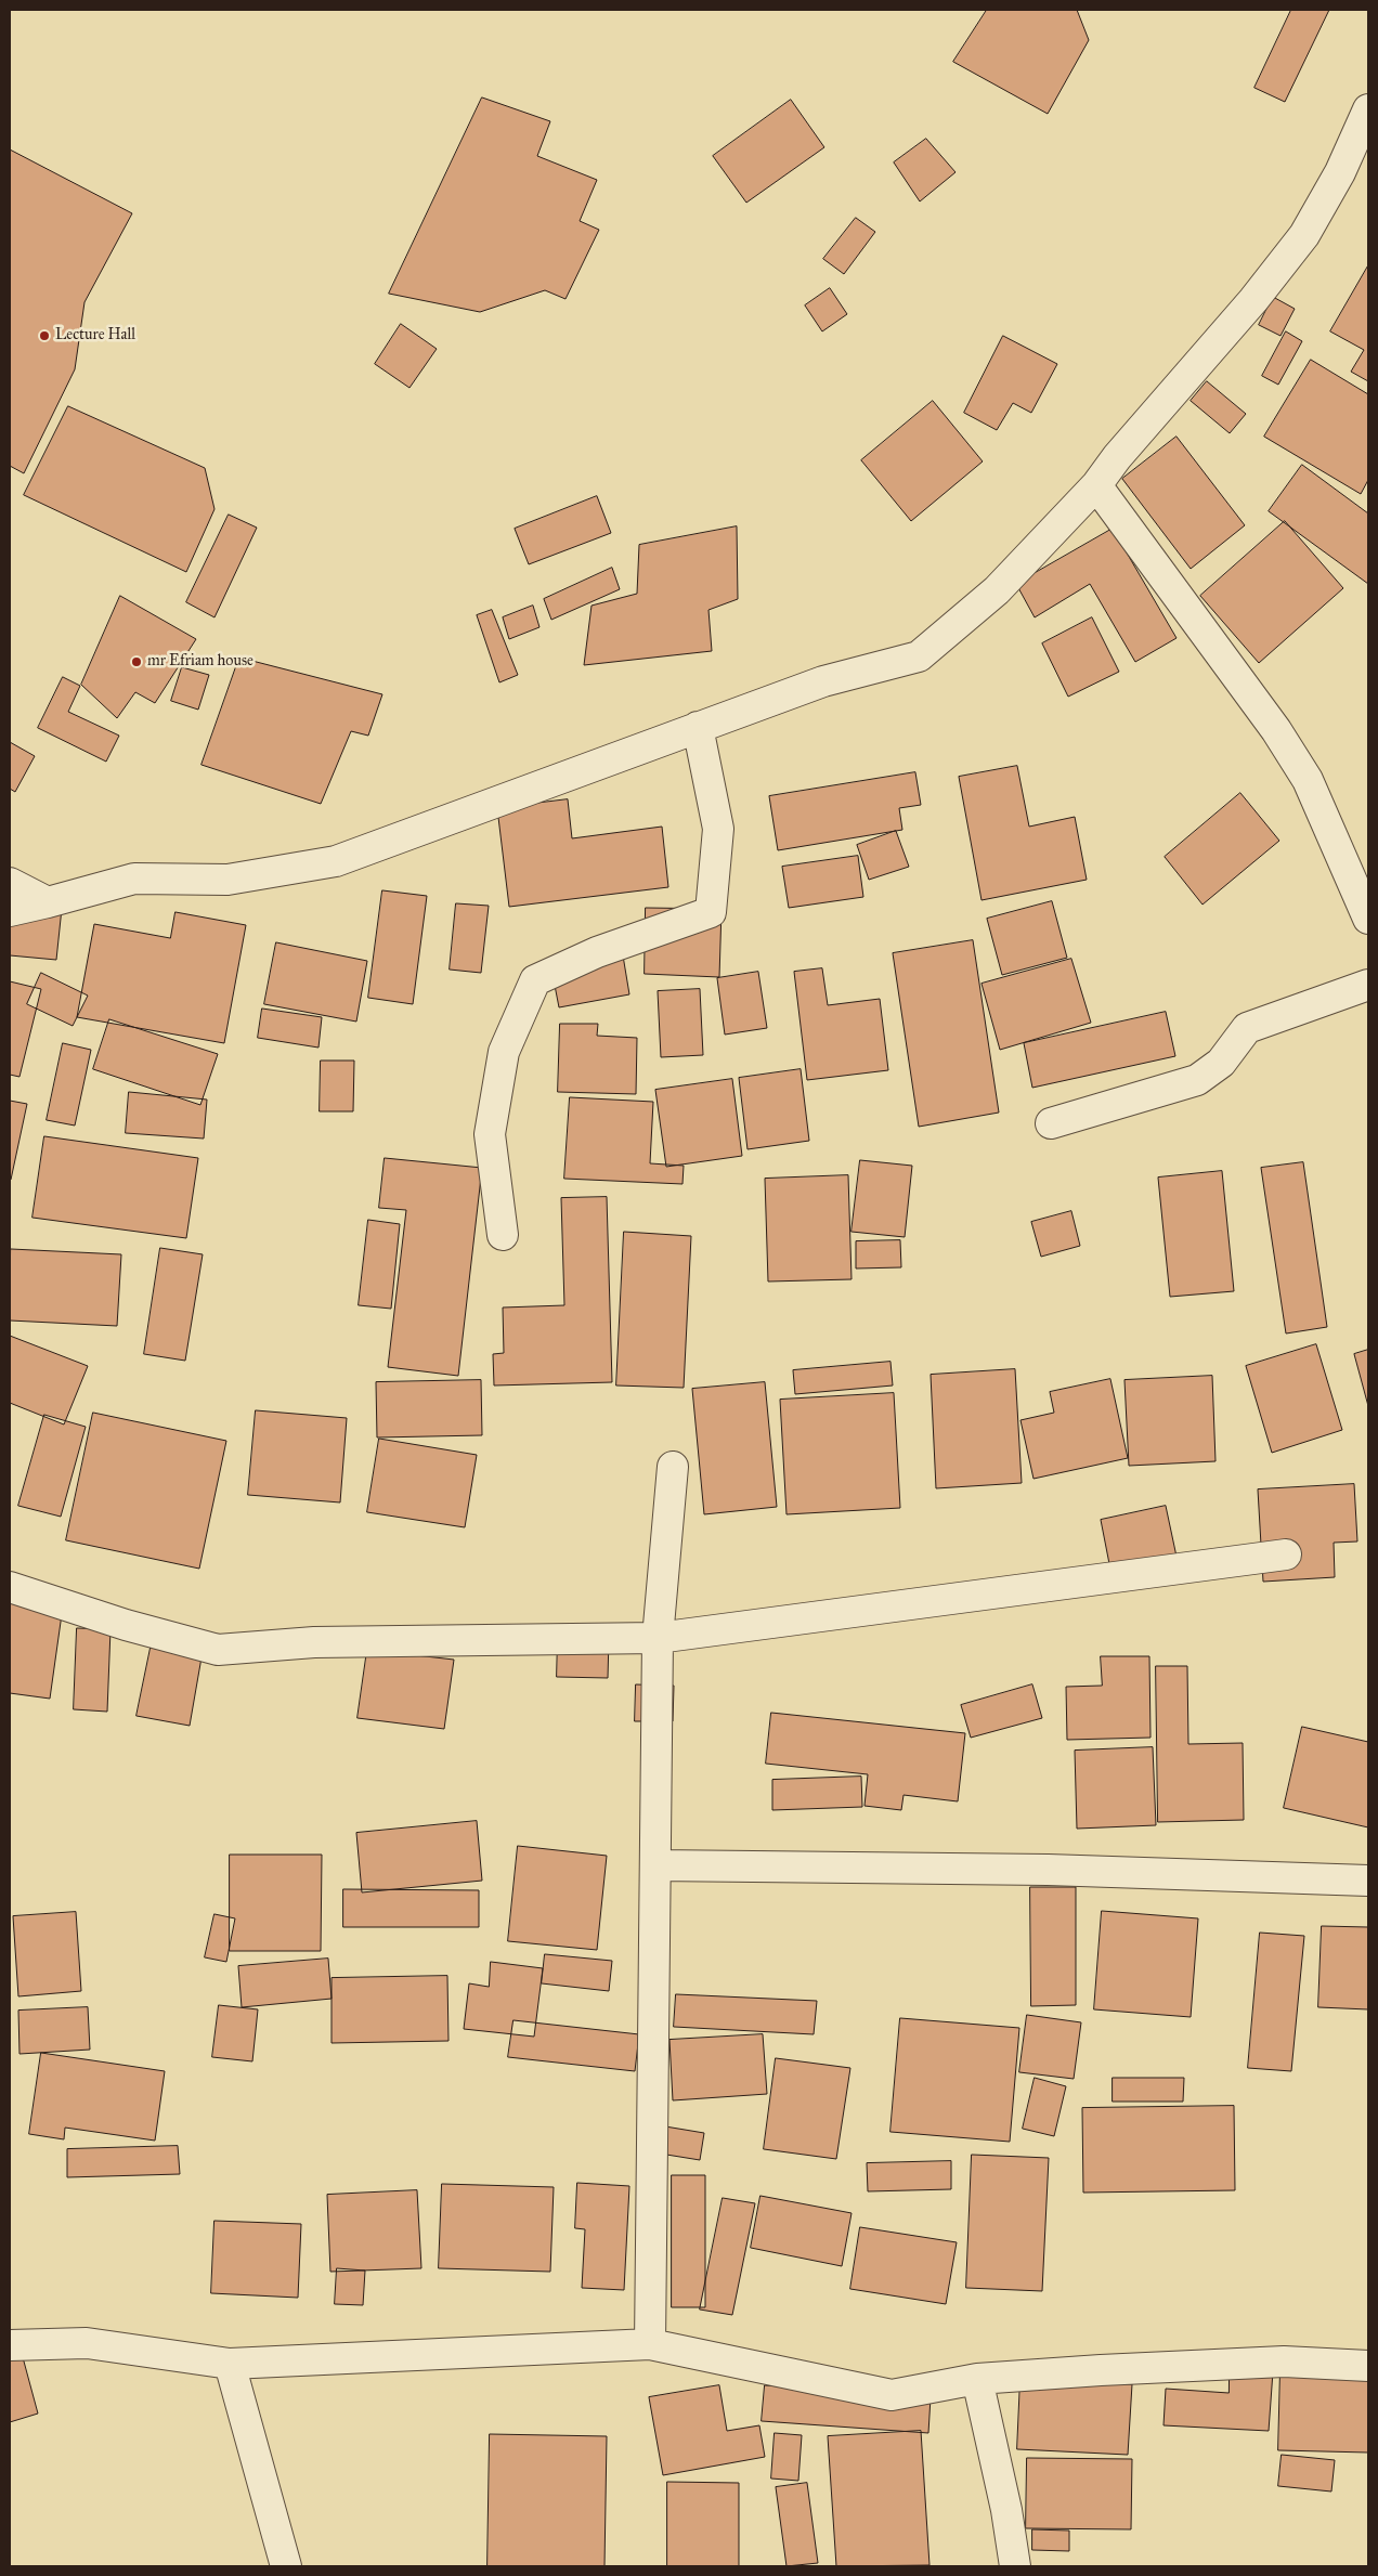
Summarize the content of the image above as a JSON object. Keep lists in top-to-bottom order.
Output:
{
  "places": ["Lecture Hall", "mr Efriam house"]
}
